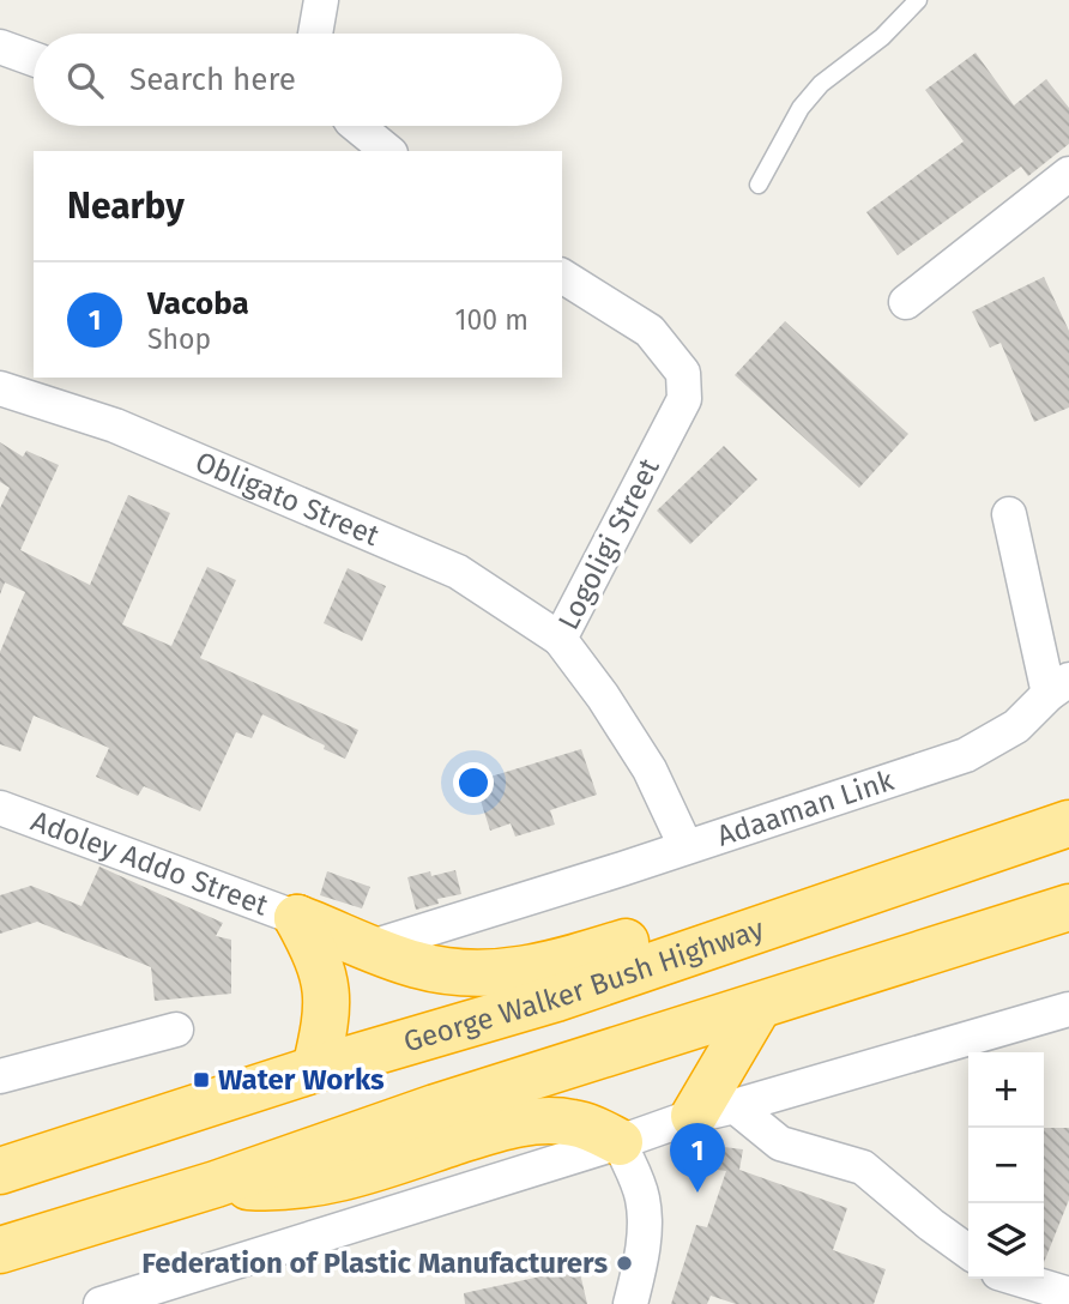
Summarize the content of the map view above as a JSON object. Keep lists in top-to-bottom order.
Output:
{
  "streets": {
    "highway": ["George Walker Bush Highway"],
    "street": [
      "Obligato Street",
      "Logoligi Street",
      "Adaaman Link",
      "Adoley Addo Street"
    ]
  },
  "crossings": [
    ["Obligato Street", "Logoligi Street"],
    ["Logoligi Street", "Adaaman Link"]
  ],
  "places": {
    "transit": ["Water Works"],
    "other": ["Federation of Plastic Manufacturers"]
  },
  "page": {
    "search": "Search here",
    "heading": "Nearby",
    "list": [
      {
        "mark": "1",
        "name": "Vacoba",
        "note": "Shop",
        "value": "100 m"
      }
    ],
    "map_buttons": ["+", "−"],
    "pins": "1"
  }
}
